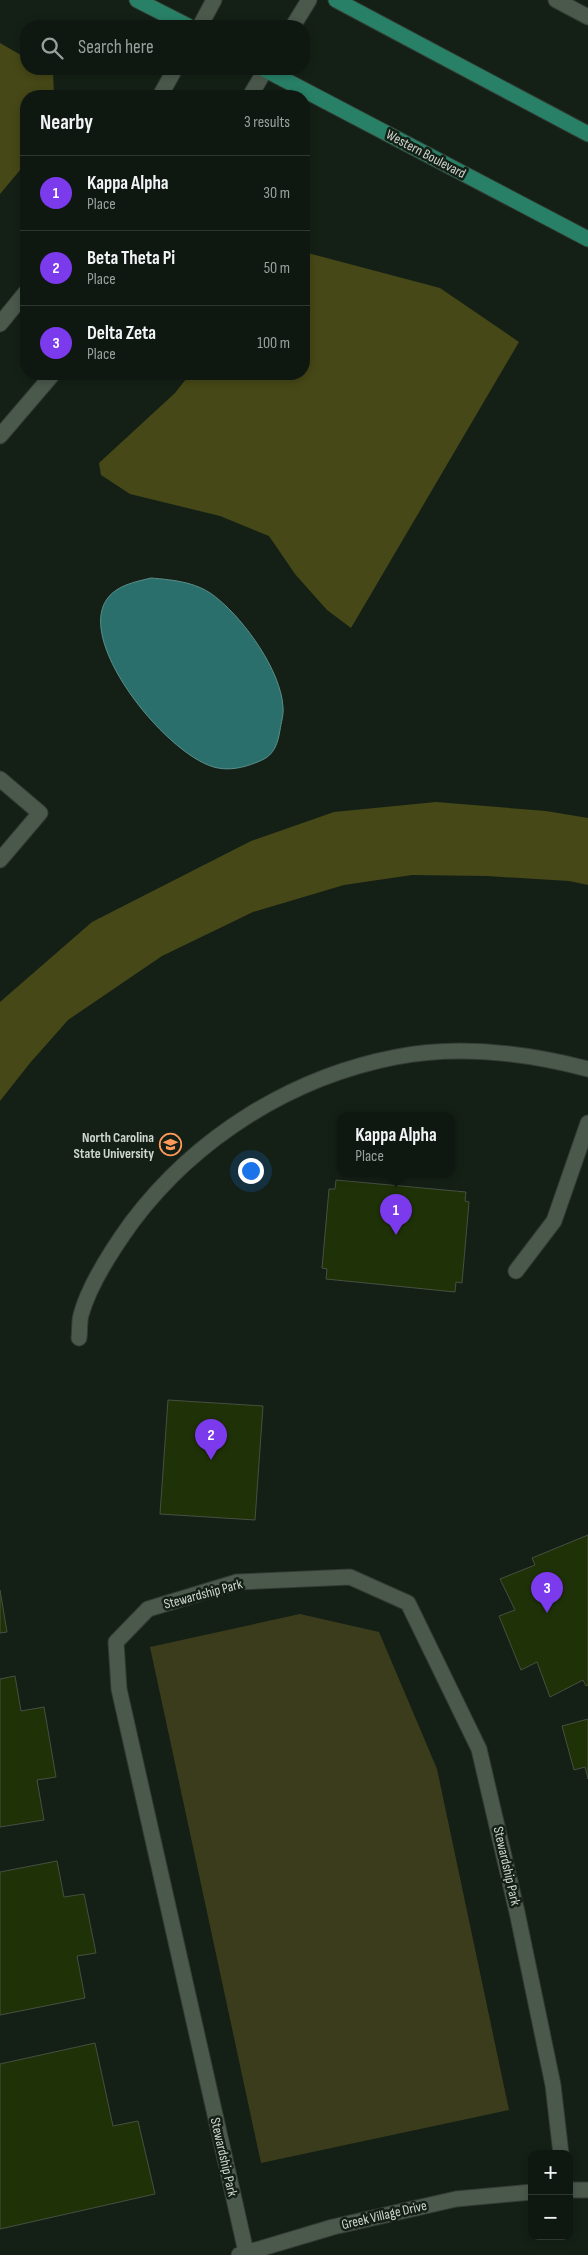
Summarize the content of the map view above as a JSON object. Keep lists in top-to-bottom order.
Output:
{
  "streets": {
    "main road": ["Western Boulevard"],
    "street": ["Stewardship Park", "Greek Village Drive"]
  },
  "crossings": [
    ["Stewardship Park", "Greek Village Drive"]
  ],
  "places": {
    "school or university": ["North Carolina State University"]
  },
  "page": {
    "search": "Search here",
    "heading": ["Nearby", "3 results"],
    "list": [
      {
        "mark": "1",
        "name": "Kappa Alpha",
        "note": "Place",
        "value": "30 m"
      },
      {
        "mark": "2",
        "name": "Beta Theta Pi",
        "note": "Place",
        "value": "50 m"
      },
      {
        "mark": "3",
        "name": "Delta Zeta",
        "note": "Place",
        "value": "100 m"
      }
    ],
    "popup": ["Kappa Alpha", "Place"],
    "pins": ["1", "2", "3"],
    "map_buttons": ["+", "−"]
  }
}
